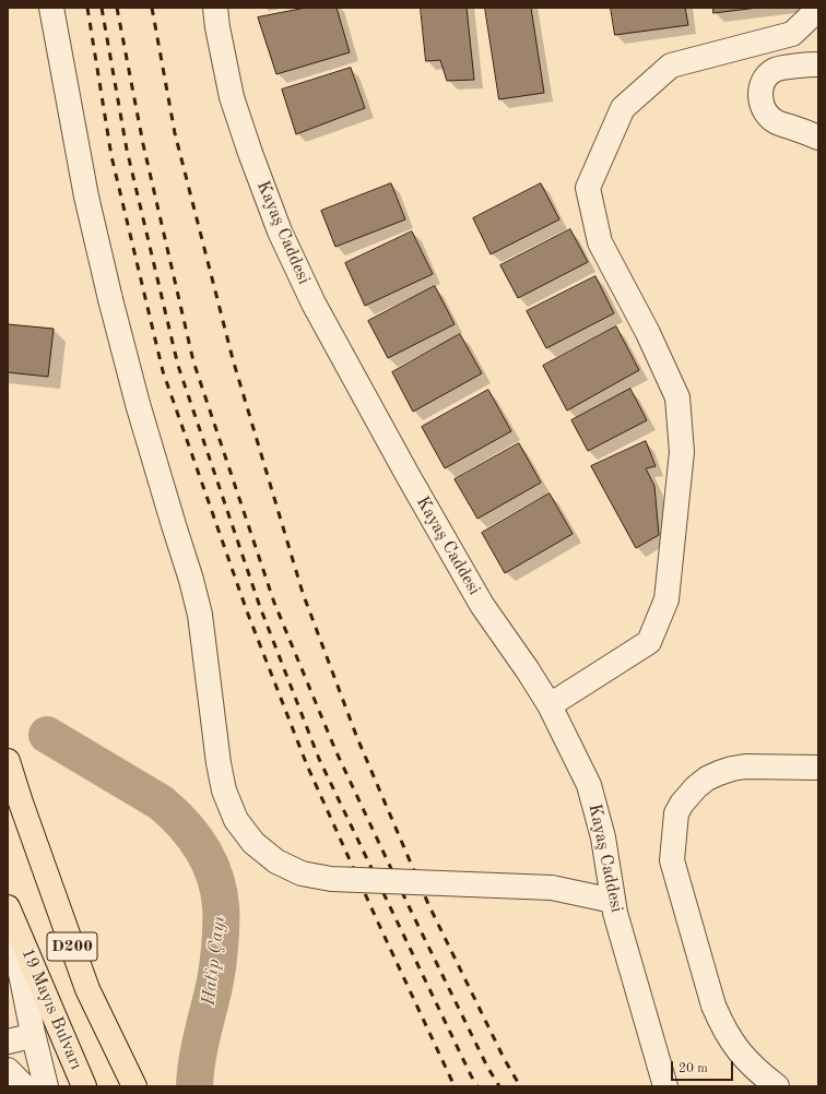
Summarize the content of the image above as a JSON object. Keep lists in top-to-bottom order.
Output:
{
  "streets": {
    "highway": ["D200", "19 Mayıs Bulvarı"],
    "street": ["Kayaş Caddesi"]
  },
  "water": ["Hatip Çayı"],
  "scale_bar": "20 m"
}
